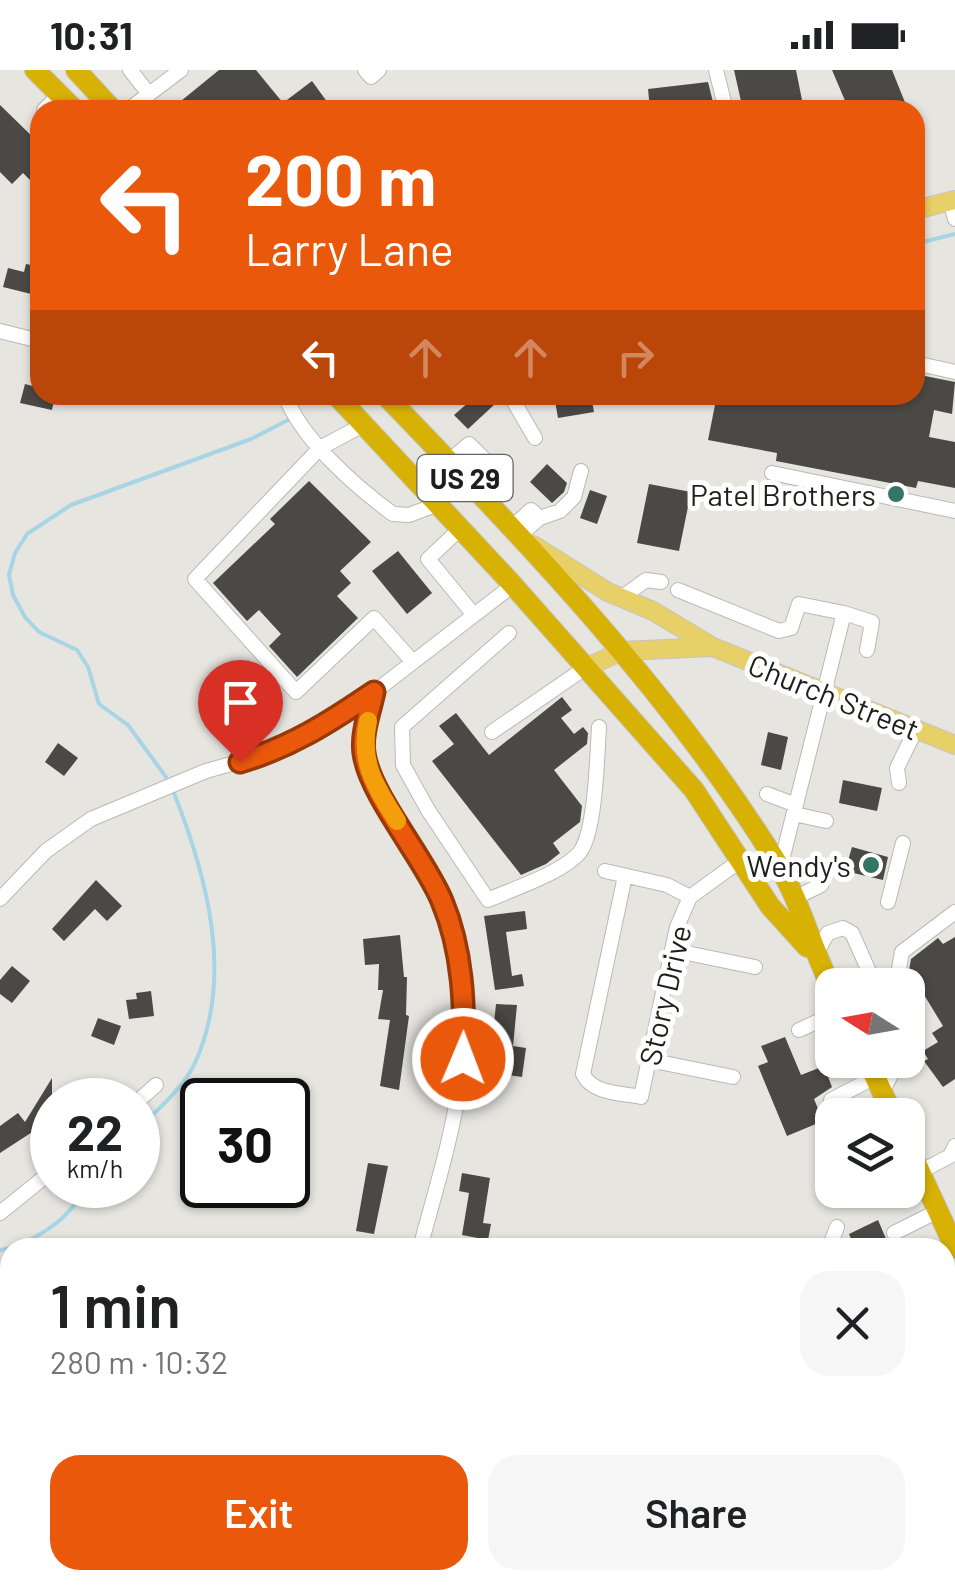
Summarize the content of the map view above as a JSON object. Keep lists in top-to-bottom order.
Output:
{
  "streets": {
    "highway": ["US 29"],
    "main road": ["Church Street"],
    "street": ["Story Drive"]
  },
  "crossings": [
    ["US 29", "Church Street"],
    ["US 29", "Story Drive"]
  ],
  "places": ["Patel Brothers", "Wendy's"],
  "north": "left",
  "page": {
    "status": "10:31",
    "turn": ["200 m", "Larry Lane"],
    "speed": "22 km/h",
    "limit": "30",
    "heading": ["1 min", "280 m · 10:32"],
    "buttons": ["Exit", "Share"]
  }
}
